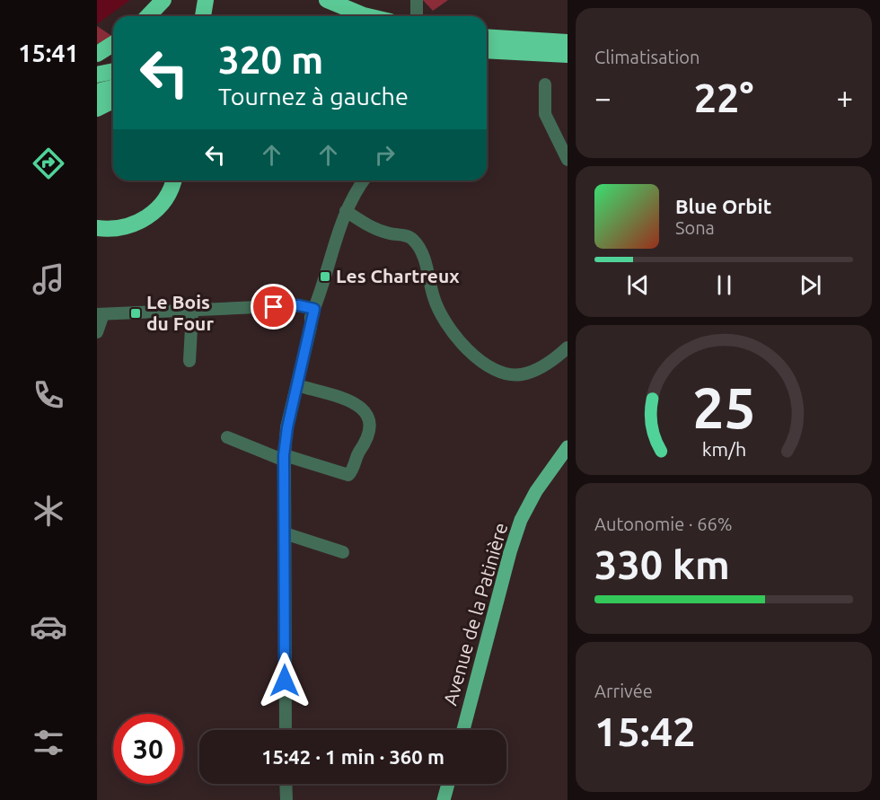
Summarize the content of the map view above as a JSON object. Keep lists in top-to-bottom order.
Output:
{
  "streets": {
    "main road": ["Avenue de la Patinière"]
  },
  "places": {
    "transit": ["Les Chartreux", "Le Bois du Four"]
  },
  "page": {
    "tabs": "15:41",
    "tile": [
      "Climatisation",
      ["Autonomie · 66%", "330 km"],
      ["Arrivée", "15:42"]
    ],
    "turn": ["320 m", "Tournez à gauche"],
    "heat": ["−", "22°", "+"],
    "song": ["Blue Orbit", "Sona"],
    "limit": "30",
    "trip": "15:42 · 1 min · 360 m",
    "gauge": ["25", "km/h"]
  }
}
